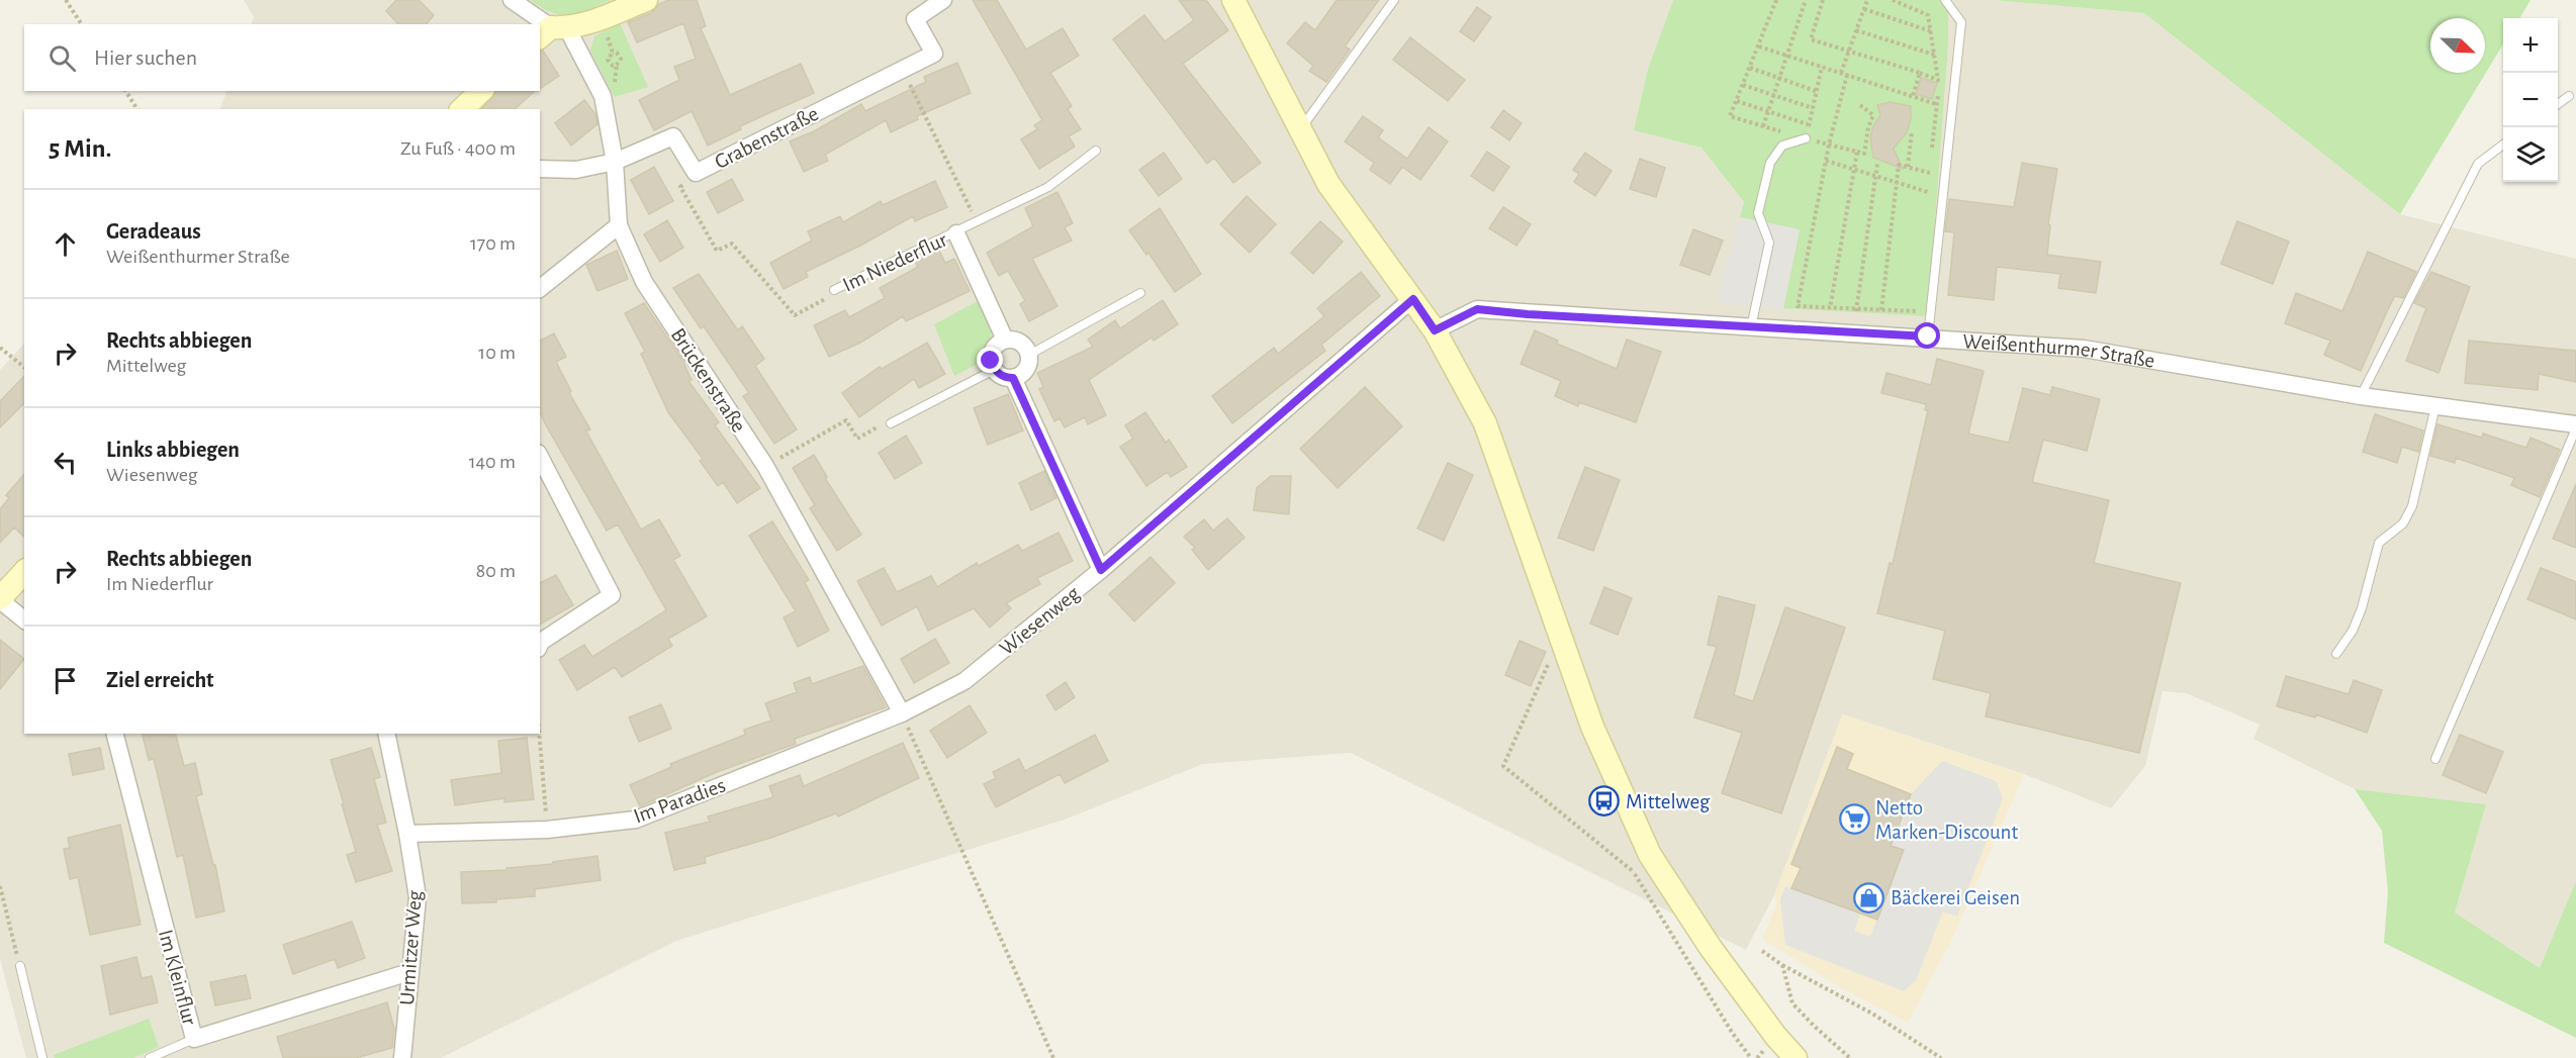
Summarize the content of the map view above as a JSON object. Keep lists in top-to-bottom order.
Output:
{
  "streets": {
    "street": [
      "Grabenstraße",
      "Im Niederflur",
      "Weißenthurmer Straße",
      "Brückenstraße",
      "Wiesenweg",
      "Im Paradies",
      "Urmitzer Weg",
      "Im Kleinflur"
    ]
  },
  "crossings": [
    ["Grabenstraße", "Brückenstraße"],
    ["Brückenstraße", "Wiesenweg"],
    ["Brückenstraße", "Im Paradies"],
    ["Wiesenweg", "Im Paradies"],
    ["Im Paradies", "Urmitzer Weg"],
    ["Urmitzer Weg", "Im Kleinflur"]
  ],
  "places": {
    "bus stop": ["Mittelweg"],
    "supermarket": ["Netto Marken-Discount"],
    "shop": ["Bäckerei Geisen"]
  },
  "north": "bottom right",
  "page": {
    "map_buttons": ["+", "−"],
    "search": "Hier suchen",
    "heading": ["5 Min.", "Zu Fuß · 400 m"],
    "list": [
      ["Geradeaus", "Weißenthurmer Straße", "170 m"],
      ["Rechts abbiegen", "Mittelweg", "10 m"],
      ["Links abbiegen", "Wiesenweg", "140 m"],
      ["Rechts abbiegen", "Im Niederflur", "80 m"],
      "Ziel erreicht"
    ]
  }
}
